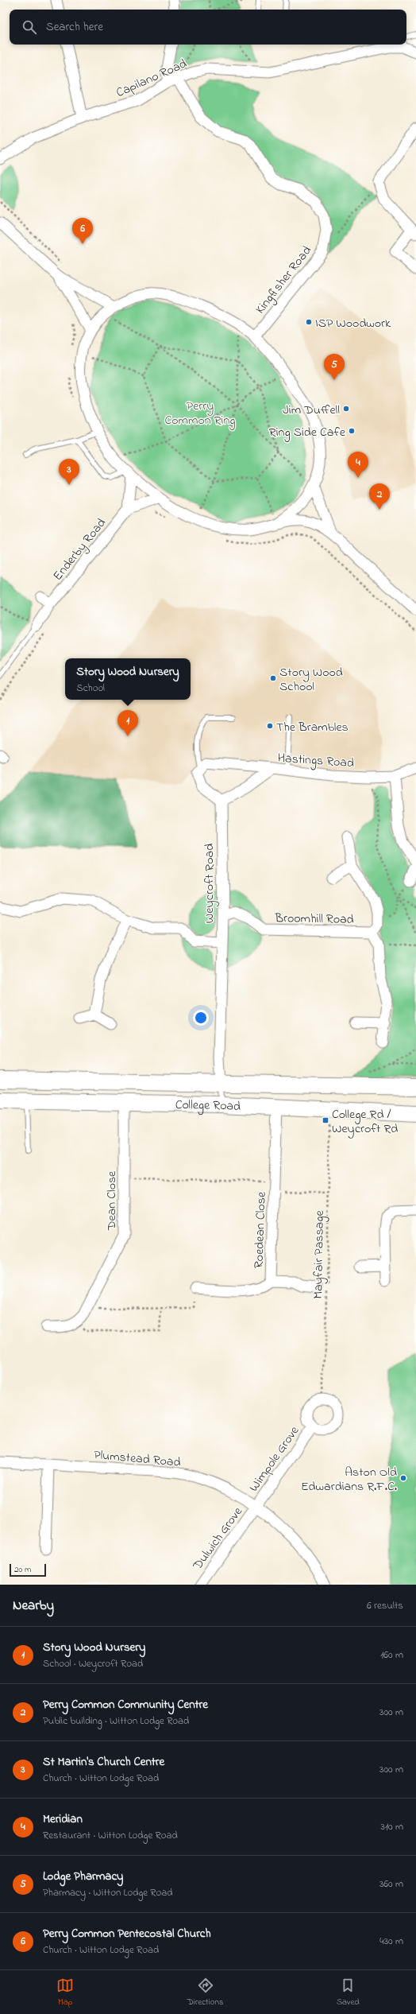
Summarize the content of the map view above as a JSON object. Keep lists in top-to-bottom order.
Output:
{
  "streets": {
    "main road": ["College Road"],
    "street": [
      "Capilano Road",
      "Kingfisher Road",
      "Enderby Road",
      "Hastings Road",
      "Weycroft Road",
      "Broomhill Road",
      "Dean Close",
      "Roedean Close",
      "Plumstead Road",
      "Wimpole Grove",
      "Dulwich Grove"
    ],
    "path": ["Mayfair Passage"]
  },
  "crossings": [
    ["Capilano Road", "Kingfisher Road"],
    ["Hastings Road", "Weycroft Road"],
    ["Weycroft Road", "Broomhill Road"],
    ["Weycroft Road", "College Road"],
    ["College Road", "Dean Close"],
    ["College Road", "Roedean Close"],
    ["College Road", "Mayfair Passage"],
    ["Mayfair Passage", "Wimpole Grove"],
    ["Plumstead Road", "Wimpole Grove"],
    ["Plumstead Road", "Dulwich Grove"],
    ["Wimpole Grove", "Dulwich Grove"]
  ],
  "parks": ["Perry Common Ring"],
  "places": {
    "other": [
      "ISP Woodwork",
      "Jim Duffell",
      "Ring Side Cafe",
      "Story Wood School",
      "The Brambles",
      "Aston Old Edwardians R.F.C."
    ],
    "transit": ["College Rd / Weycroft Rd"]
  },
  "scale_bar": "20 m",
  "page": {
    "search": "Search here",
    "pins": [
      "6",
      "5",
      "4",
      "3",
      "2",
      "1"
    ],
    "popup": ["Story Wood Nursery", "School"],
    "scale": "20 m",
    "heading": ["Nearby", "6 results"],
    "list": [
      {
        "mark": "1",
        "name": "Story Wood Nursery",
        "note": "School · Weycroft Road",
        "value": "160 m"
      },
      {
        "mark": "2",
        "name": "Perry Common Community Centre",
        "note": "Public building · Witton Lodge Road",
        "value": "300 m"
      },
      {
        "mark": "3",
        "name": "St Martin's Church Centre",
        "note": "Church · Witton Lodge Road",
        "value": "300 m"
      },
      {
        "mark": "4",
        "name": "Meridian",
        "note": "Restaurant · Witton Lodge Road",
        "value": "310 m"
      },
      {
        "mark": "5",
        "name": "Lodge Pharmacy",
        "note": "Pharmacy · Witton Lodge Road",
        "value": "360 m"
      },
      {
        "mark": "6",
        "name": "Perry Common Pentecostal Church",
        "note": "Church · Witton Lodge Road",
        "value": "430 m"
      }
    ],
    "nav": ["Map", "Directions", "Saved"]
  }
}
